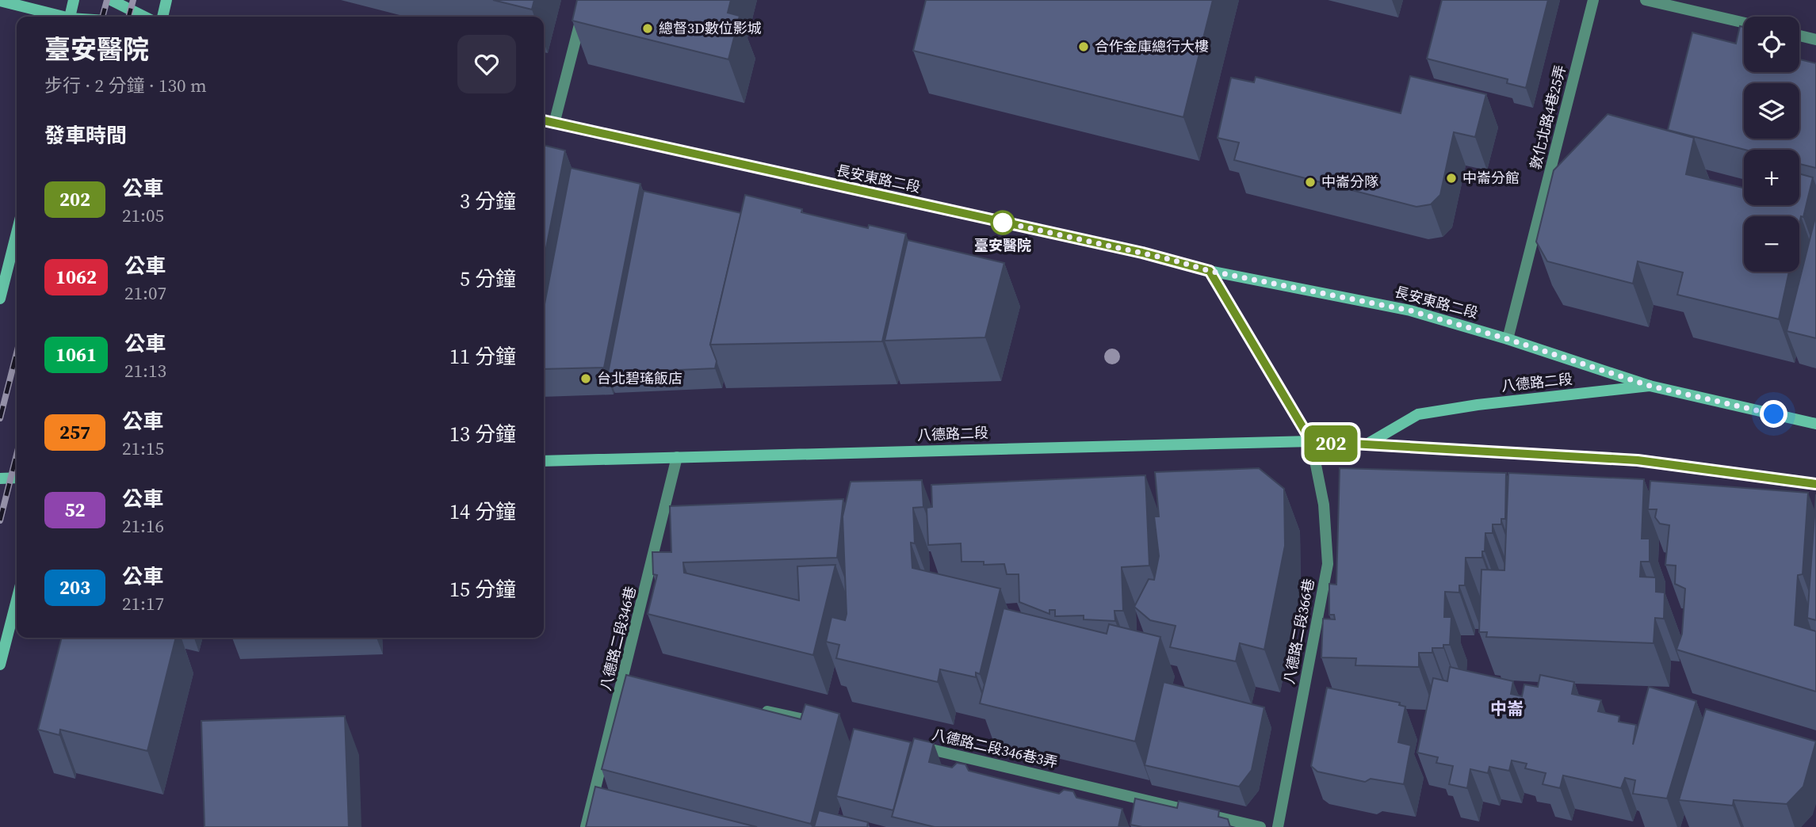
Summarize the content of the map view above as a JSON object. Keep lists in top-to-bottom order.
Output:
{
  "streets": {
    "street": [
      "敦化北路4巷25弄",
      "長安東路二段",
      "八德路二段",
      "八德路二段366巷",
      "八德路二段346巷",
      "八德路二段346巷3弄"
    ]
  },
  "crossings": [
    ["敦化北路4巷25弄", "長安東路二段"],
    ["長安東路二段", "八德路二段"],
    ["八德路二段", "八德路二段366巷"],
    ["八德路二段", "八德路二段346巷"]
  ],
  "districts": ["中崙"],
  "places": [
    "總督3D數位影城",
    "合作金庫總行大樓",
    "中崙分館",
    "中崙分隊",
    "臺安醫院",
    "台北碧瑤飯店"
  ],
  "lines": ["bus line 202"],
  "page": {
    "on_map": "202",
    "map_buttons": ["+", "−"],
    "heading": [
      ["臺安醫院", "步行 · 2 分鐘 · 130 m"],
      "發車時間"
    ],
    "list": [
      {
        "mark": "202",
        "name": "公車",
        "note": "21:05",
        "value": "3 分鐘"
      },
      {
        "mark": "1062",
        "name": "公車",
        "note": "21:07",
        "value": "5 分鐘"
      },
      {
        "mark": "1061",
        "name": "公車",
        "note": "21:13",
        "value": "11 分鐘"
      },
      {
        "mark": "257",
        "name": "公車",
        "note": "21:15",
        "value": "13 分鐘"
      },
      {
        "mark": "52",
        "name": "公車",
        "note": "21:16",
        "value": "14 分鐘"
      },
      {
        "mark": "203",
        "name": "公車",
        "note": "21:17",
        "value": "15 分鐘"
      }
    ]
  }
}
